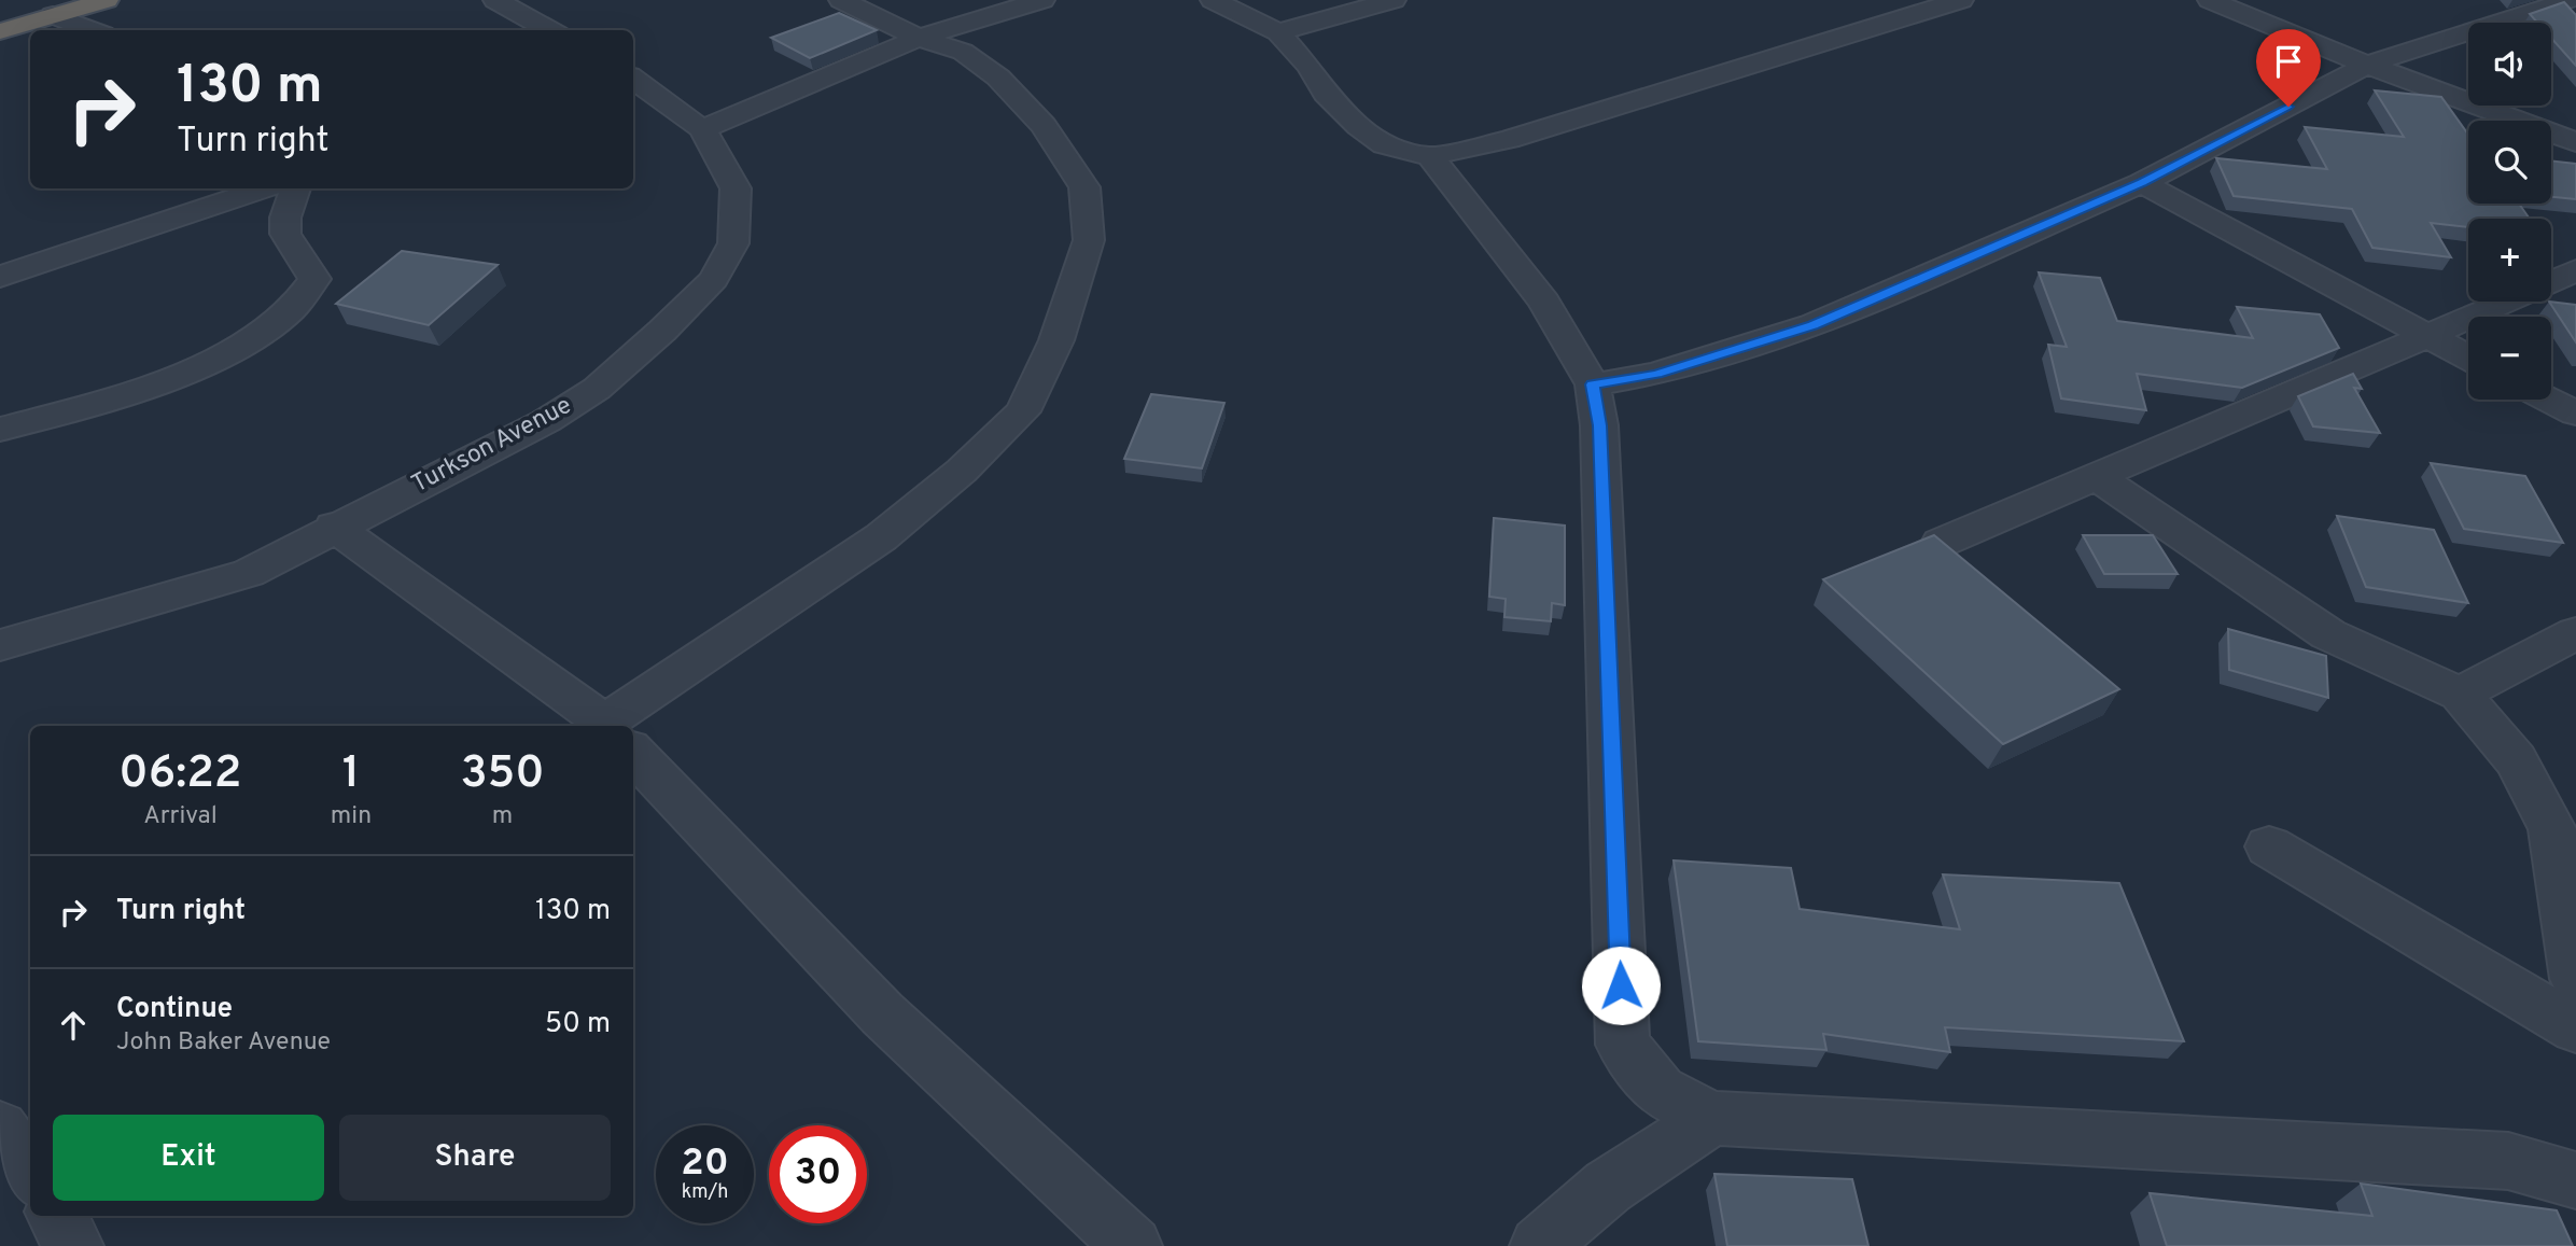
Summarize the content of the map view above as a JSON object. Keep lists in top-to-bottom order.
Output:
{
  "streets": {
    "street": ["Turkson Avenue"]
  },
  "page": {
    "map_buttons": ["+", "−"],
    "turn": ["130 m", "Turn right"],
    "eta": [
      "06:22",
      "Arrival",
      "1",
      "min",
      "350",
      "m"
    ],
    "list": [
      {
        "name": "Turn right",
        "value": "130 m"
      },
      {
        "name": "Continue",
        "note": "John Baker Avenue",
        "value": "50 m"
      }
    ],
    "buttons": ["Exit", "Share"],
    "speed": "20 km/h",
    "limit": "30"
  }
}
